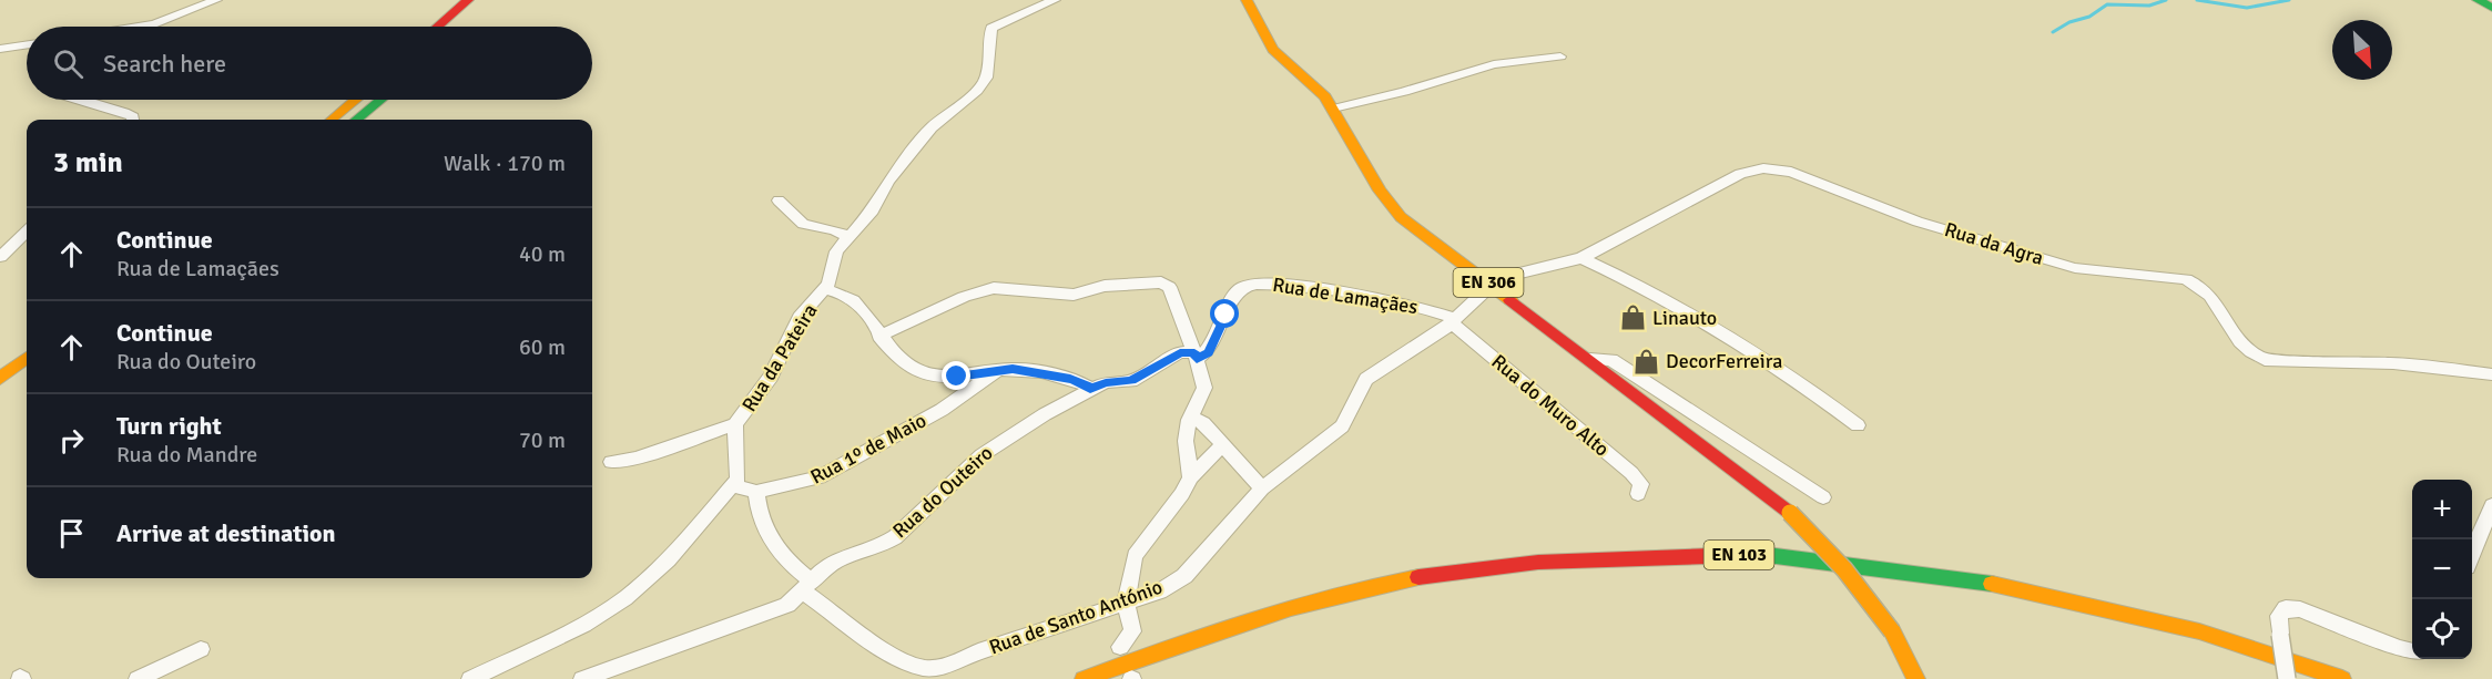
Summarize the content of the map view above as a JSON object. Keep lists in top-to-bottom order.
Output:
{
  "streets": {
    "main road": ["EN 306", "EN 103"],
    "street": [
      "Rua da Agra",
      "Rua de Lamaçães",
      "Rua da Pateira",
      "Rua do Muro Alto",
      "Rua 1º de Maio",
      "Rua do Outeiro",
      "Rua de Santo António"
    ]
  },
  "crossings": [
    ["Rua da Agra", "EN 306"],
    ["Rua da Agra", "Rua de Santo António"],
    ["EN 306", "Rua de Santo António"],
    ["Rua de Lamaçães", "Rua do Muro Alto"],
    ["Rua de Lamaçães", "Rua do Outeiro"],
    ["Rua de Lamaçães", "Rua de Santo António"],
    ["Rua da Pateira", "Rua 1º de Maio"],
    ["Rua do Muro Alto", "Rua de Santo António"],
    ["Rua 1º de Maio", "Rua de Santo António"],
    ["Rua do Outeiro", "Rua de Santo António"]
  ],
  "places": {
    "shop": ["Linauto", "DecorFerreira"]
  },
  "north": "bottom right",
  "page": {
    "search": "Search here",
    "heading": ["3 min", "Walk · 170 m"],
    "list": [
      ["Continue", "Rua de Lamaçães", "40 m"],
      ["Continue", "Rua do Outeiro", "60 m"],
      ["Turn right", "Rua do Mandre", "70 m"],
      "Arrive at destination"
    ],
    "map_buttons": ["+", "−"]
  }
}
